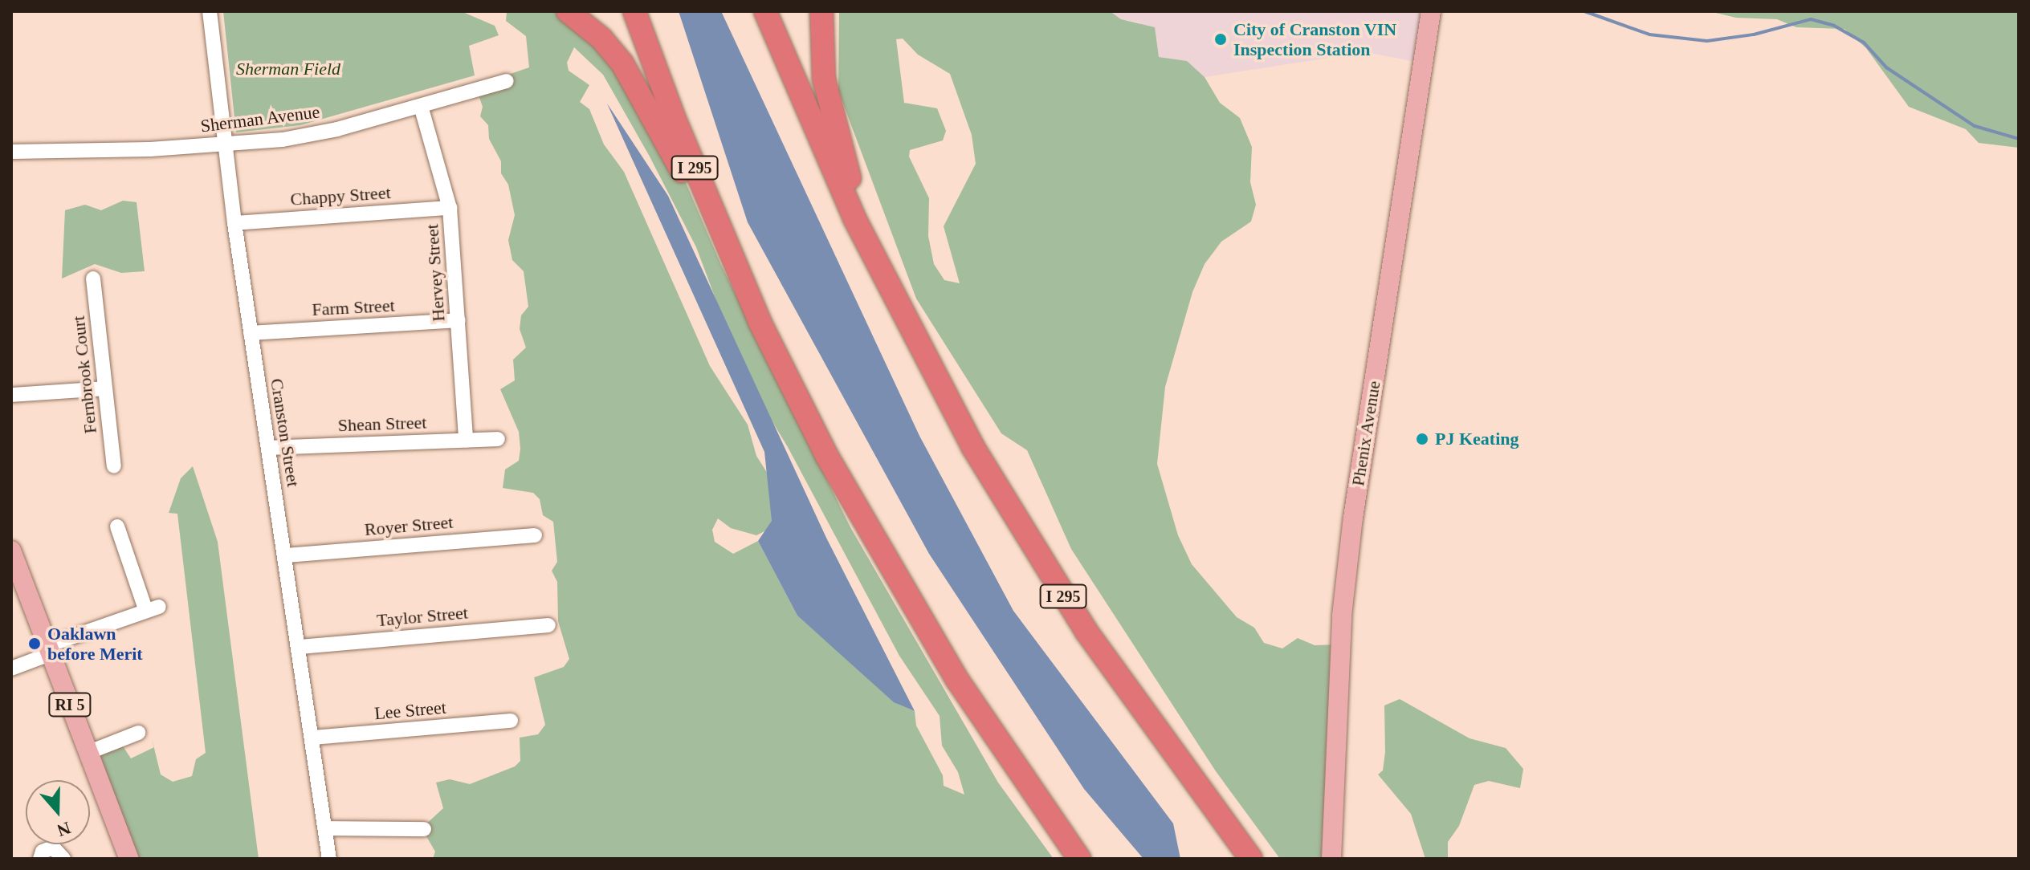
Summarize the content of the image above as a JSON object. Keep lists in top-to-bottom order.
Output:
{
  "streets": {
    "highway": ["I 295"],
    "main road": ["Phenix Avenue", "RI 5"],
    "street": [
      "Sherman Avenue",
      "Chappy Street",
      "Hervey Street",
      "Farm Street",
      "Fernbrook Court",
      "Shean Street",
      "Cranston Street",
      "Royer Street",
      "Taylor Street",
      "Lee Street"
    ]
  },
  "crossings": [
    ["Sherman Avenue", "Hervey Street"],
    ["Sherman Avenue", "Cranston Street"],
    ["Chappy Street", "Hervey Street"],
    ["Chappy Street", "Cranston Street"],
    ["Hervey Street", "Farm Street"],
    ["Hervey Street", "Shean Street"],
    ["Farm Street", "Cranston Street"],
    ["Shean Street", "Cranston Street"],
    ["Cranston Street", "Royer Street"],
    ["Cranston Street", "Taylor Street"],
    ["Cranston Street", "Lee Street"]
  ],
  "parks": ["Sherman Field"],
  "places": ["City of Cranston VIN Inspection Station", "PJ Keating", "Oaklawn before Merit"],
  "north": "bottom"
}
